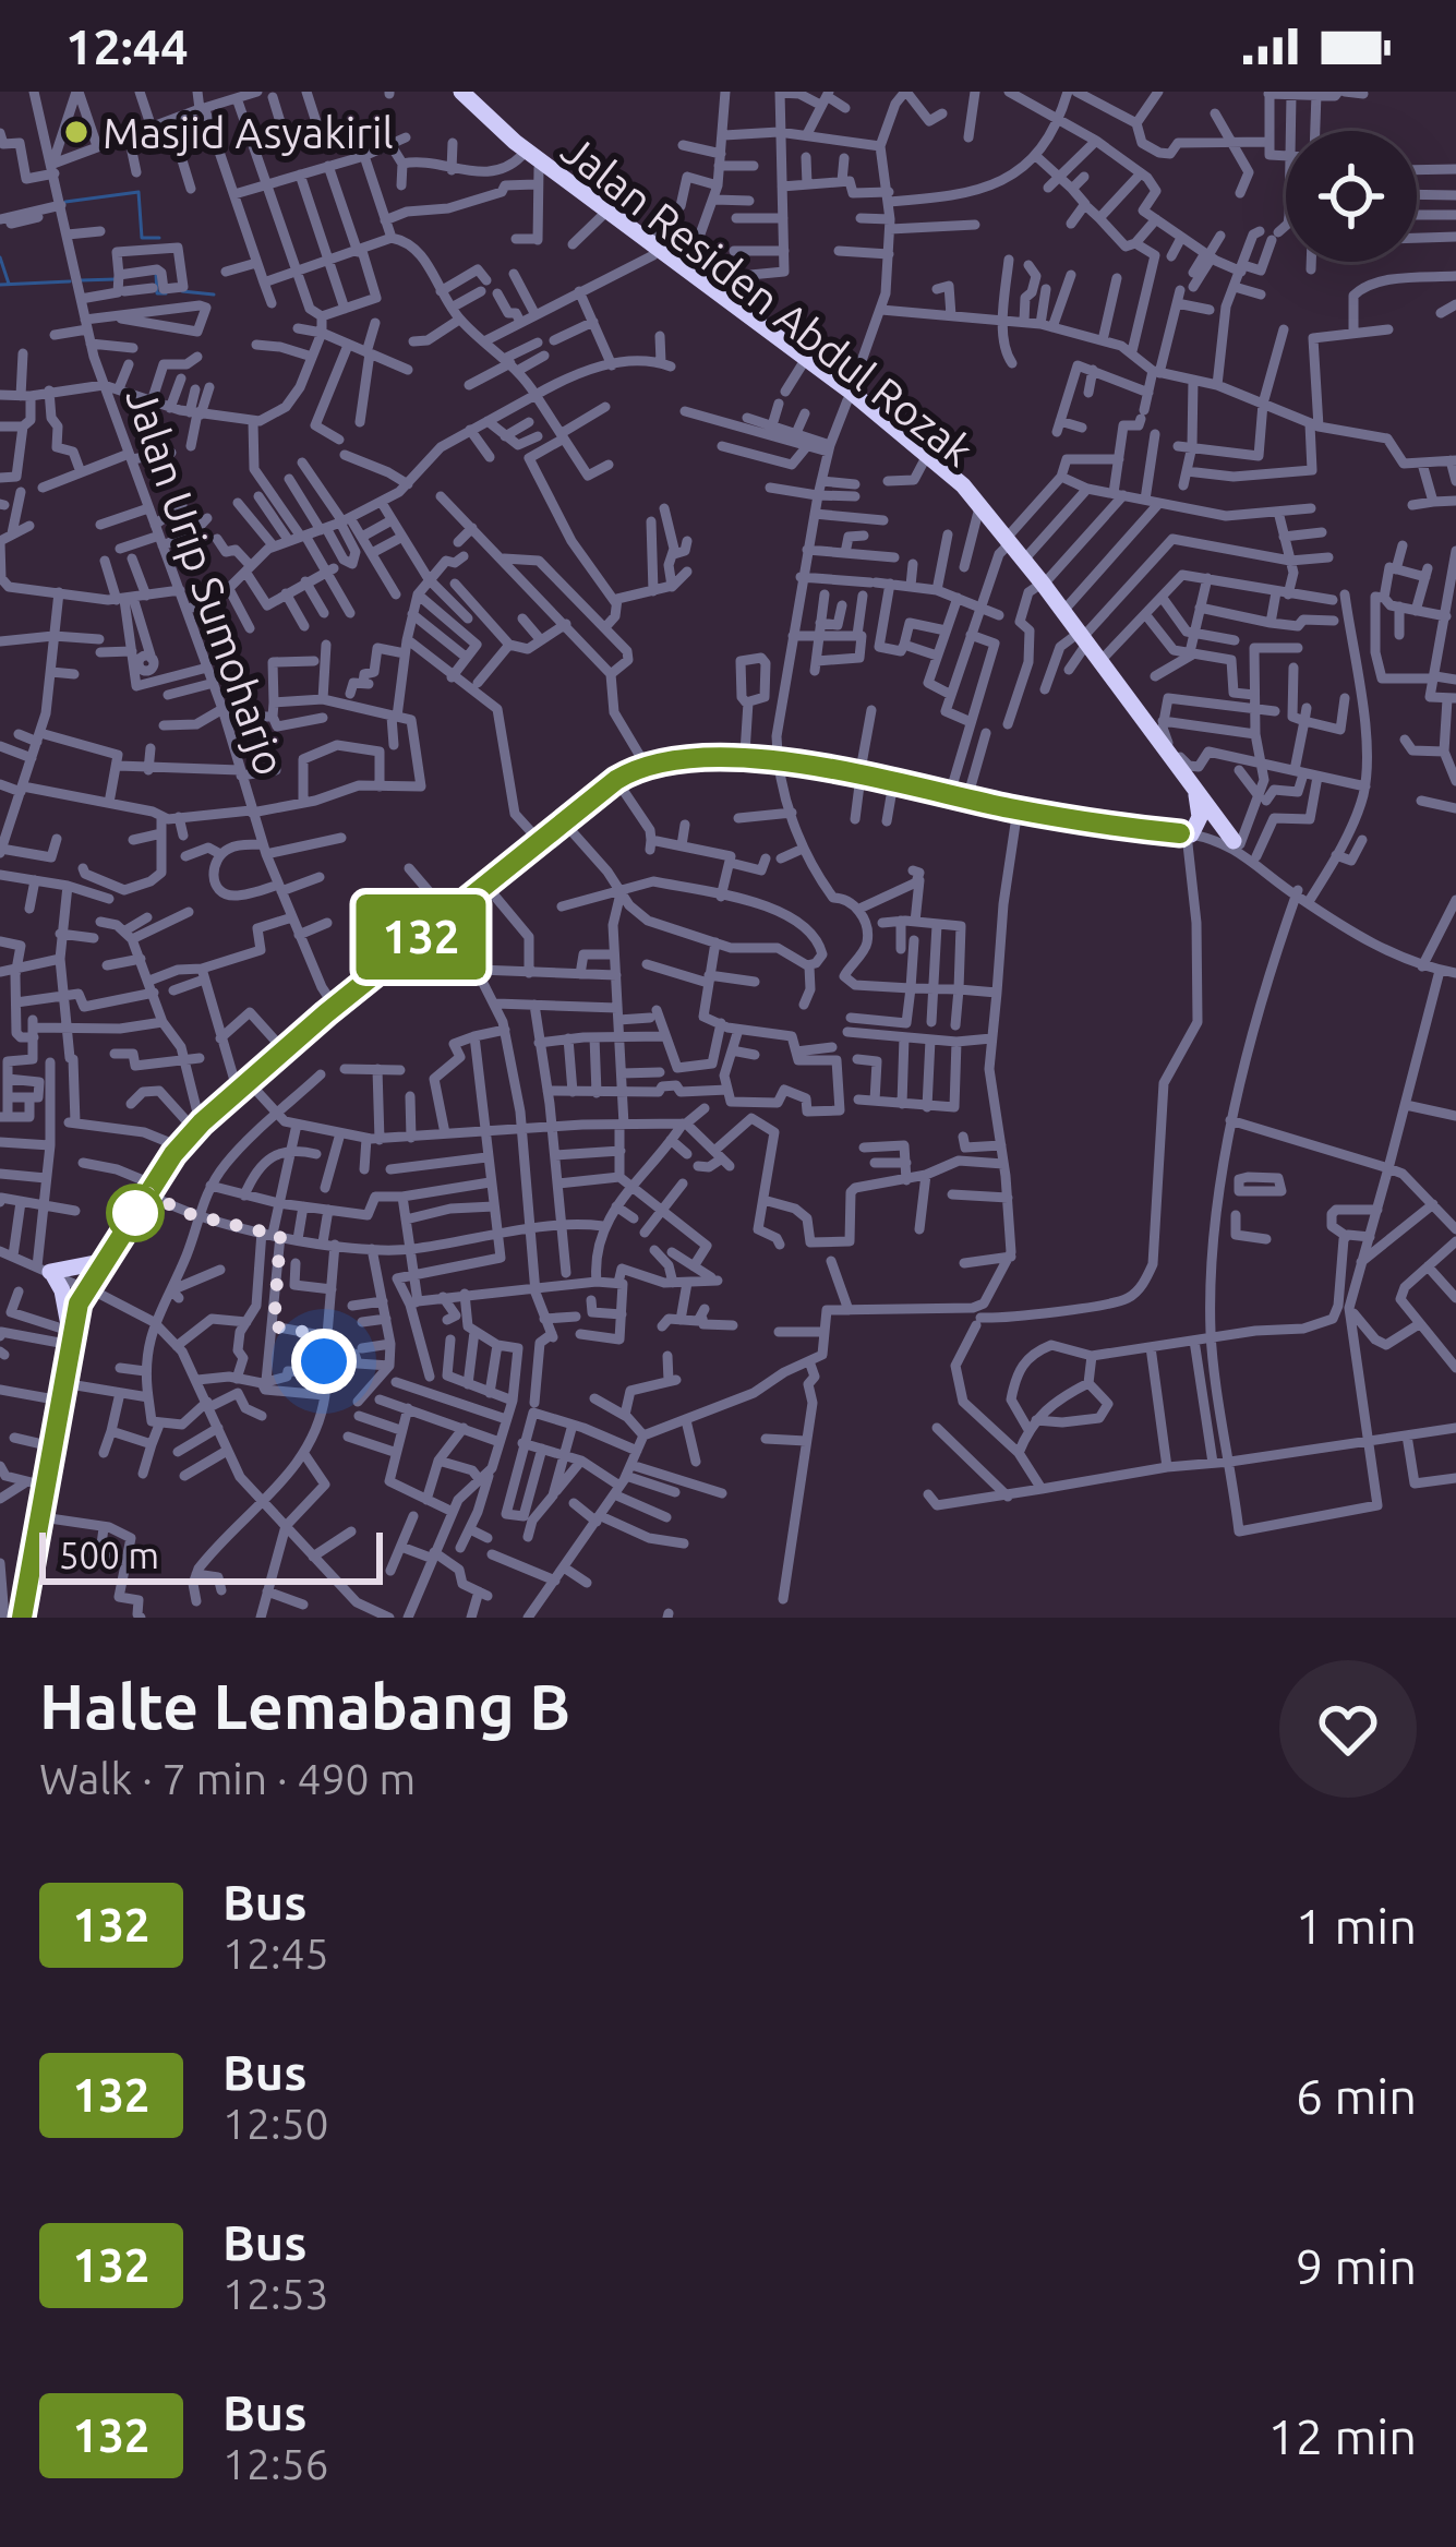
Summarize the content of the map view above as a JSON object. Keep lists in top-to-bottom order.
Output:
{
  "streets": {
    "highway": ["Jalan Residen Abdul Rozak"],
    "street": ["Jalan Urip Sumoharjo"]
  },
  "places": ["Masjid Asyakiril"],
  "lines": ["bus line 132"],
  "scale_bar": "500 m",
  "page": {
    "status": "12:44",
    "on_map": "132",
    "scale": "500 m",
    "heading": ["Halte Lemabang B", "Walk · 7 min · 490 m"],
    "list": [
      {
        "mark": "132",
        "name": "Bus",
        "note": "12:45",
        "value": "1 min"
      },
      {
        "mark": "132",
        "name": "Bus",
        "note": "12:50",
        "value": "6 min"
      },
      {
        "mark": "132",
        "name": "Bus",
        "note": "12:53",
        "value": "9 min"
      },
      {
        "mark": "132",
        "name": "Bus",
        "note": "12:56",
        "value": "12 min"
      }
    ]
  }
}
